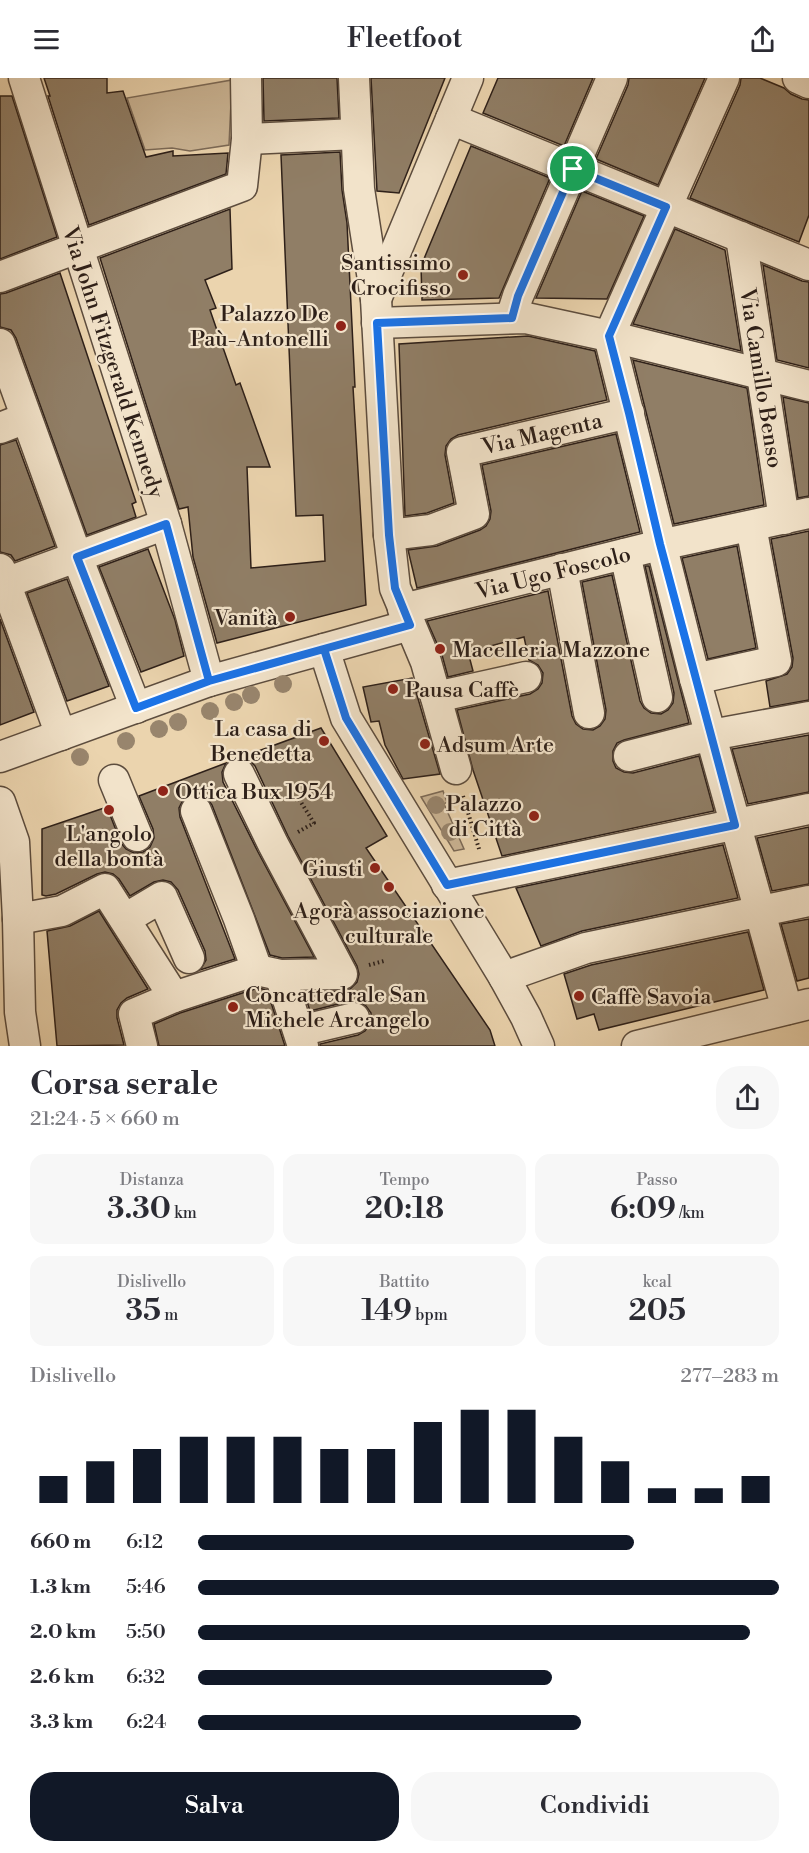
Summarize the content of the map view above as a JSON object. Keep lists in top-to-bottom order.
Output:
{
  "streets": {
    "street": [
      "Via John Fitzgerald Kennedy",
      "Via Camillo Benso",
      "Via Magenta",
      "Via Ugo Foscolo"
    ]
  },
  "crossings": [
    ["Via John Fitzgerald Kennedy", "Via Ugo Foscolo"],
    ["Via Camillo Benso", "Via Ugo Foscolo"]
  ],
  "places": [
    "Santissimo Crocifisso",
    "Palazzo De Paù-Antonelli",
    "Vanità",
    "Macelleria Mazzone",
    "Pausa Caffè",
    "La casa di Benedetta",
    "Adsum Arte",
    "Ottica Bux 1954",
    "L'angolo della bontà",
    "Palazzo di Città",
    "Giusti",
    "Agorà associazione culturale",
    "Caffè Savoia",
    "Concattedrale San Michele Arcangelo"
  ],
  "page": {
    "header": "Fleetfoot",
    "heading": ["Corsa serale", "21:24 · 5 × 660 m"],
    "stats": [
      ["Distanza", "3.30 km"],
      ["Tempo", "20:18"],
      ["Passo", "6:09 /km"],
      ["Dislivello", "35 m"],
      ["Battito", "149 bpm"],
      ["kcal", "205"]
    ],
    "chart": ["Dislivello", "277–283 m"],
    "list": [
      {
        "name": "660 m",
        "note": "6:12"
      },
      {
        "name": "1.3 km",
        "note": "5:46"
      },
      {
        "name": "2.0 km",
        "note": "5:50"
      },
      {
        "name": "2.6 km",
        "note": "6:32"
      },
      {
        "name": "3.3 km",
        "note": "6:24"
      }
    ],
    "buttons": ["Salva", "Condividi"]
  }
}
